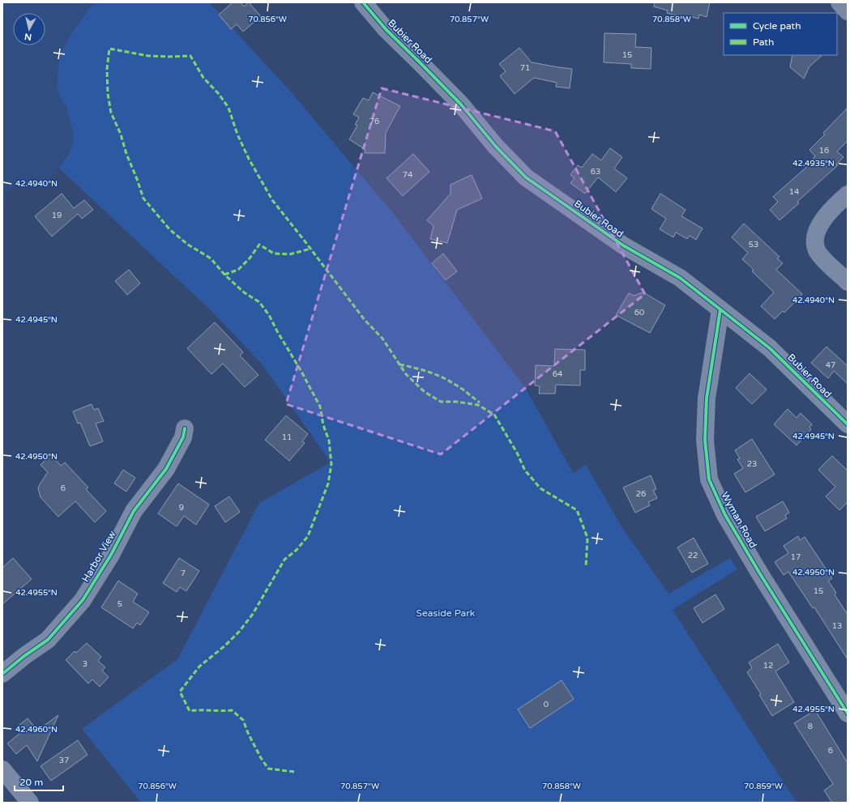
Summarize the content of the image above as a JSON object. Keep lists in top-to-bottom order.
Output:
{
  "streets": {
    "street": ["Bubier Road", "Wyman Road", "Harbor View"]
  },
  "crossings": [
    ["Bubier Road", "Wyman Road"]
  ],
  "parks": ["Seaside Park"],
  "house_numbers": [
    "15",
    "71",
    "76",
    "16",
    "63",
    "74",
    "14",
    "19",
    "53",
    "60",
    "47",
    "64",
    "11",
    "23",
    "6",
    "26",
    "9",
    "22",
    "17",
    "7",
    "15",
    "5",
    "13",
    "3",
    "12",
    "0",
    "8",
    "6",
    "37"
  ],
  "legend": ["Cycle path", "Path"],
  "scale_bar": "20 m",
  "north": "bottom",
  "coordinates": [
    "70.856°W",
    "70.857°W",
    "70.858°W",
    "42.4935°N",
    "42.4940°N",
    "42.4945°N",
    "42.4950°N",
    "42.4955°N",
    "42.4960°N",
    "70.859°W"
  ]
}
